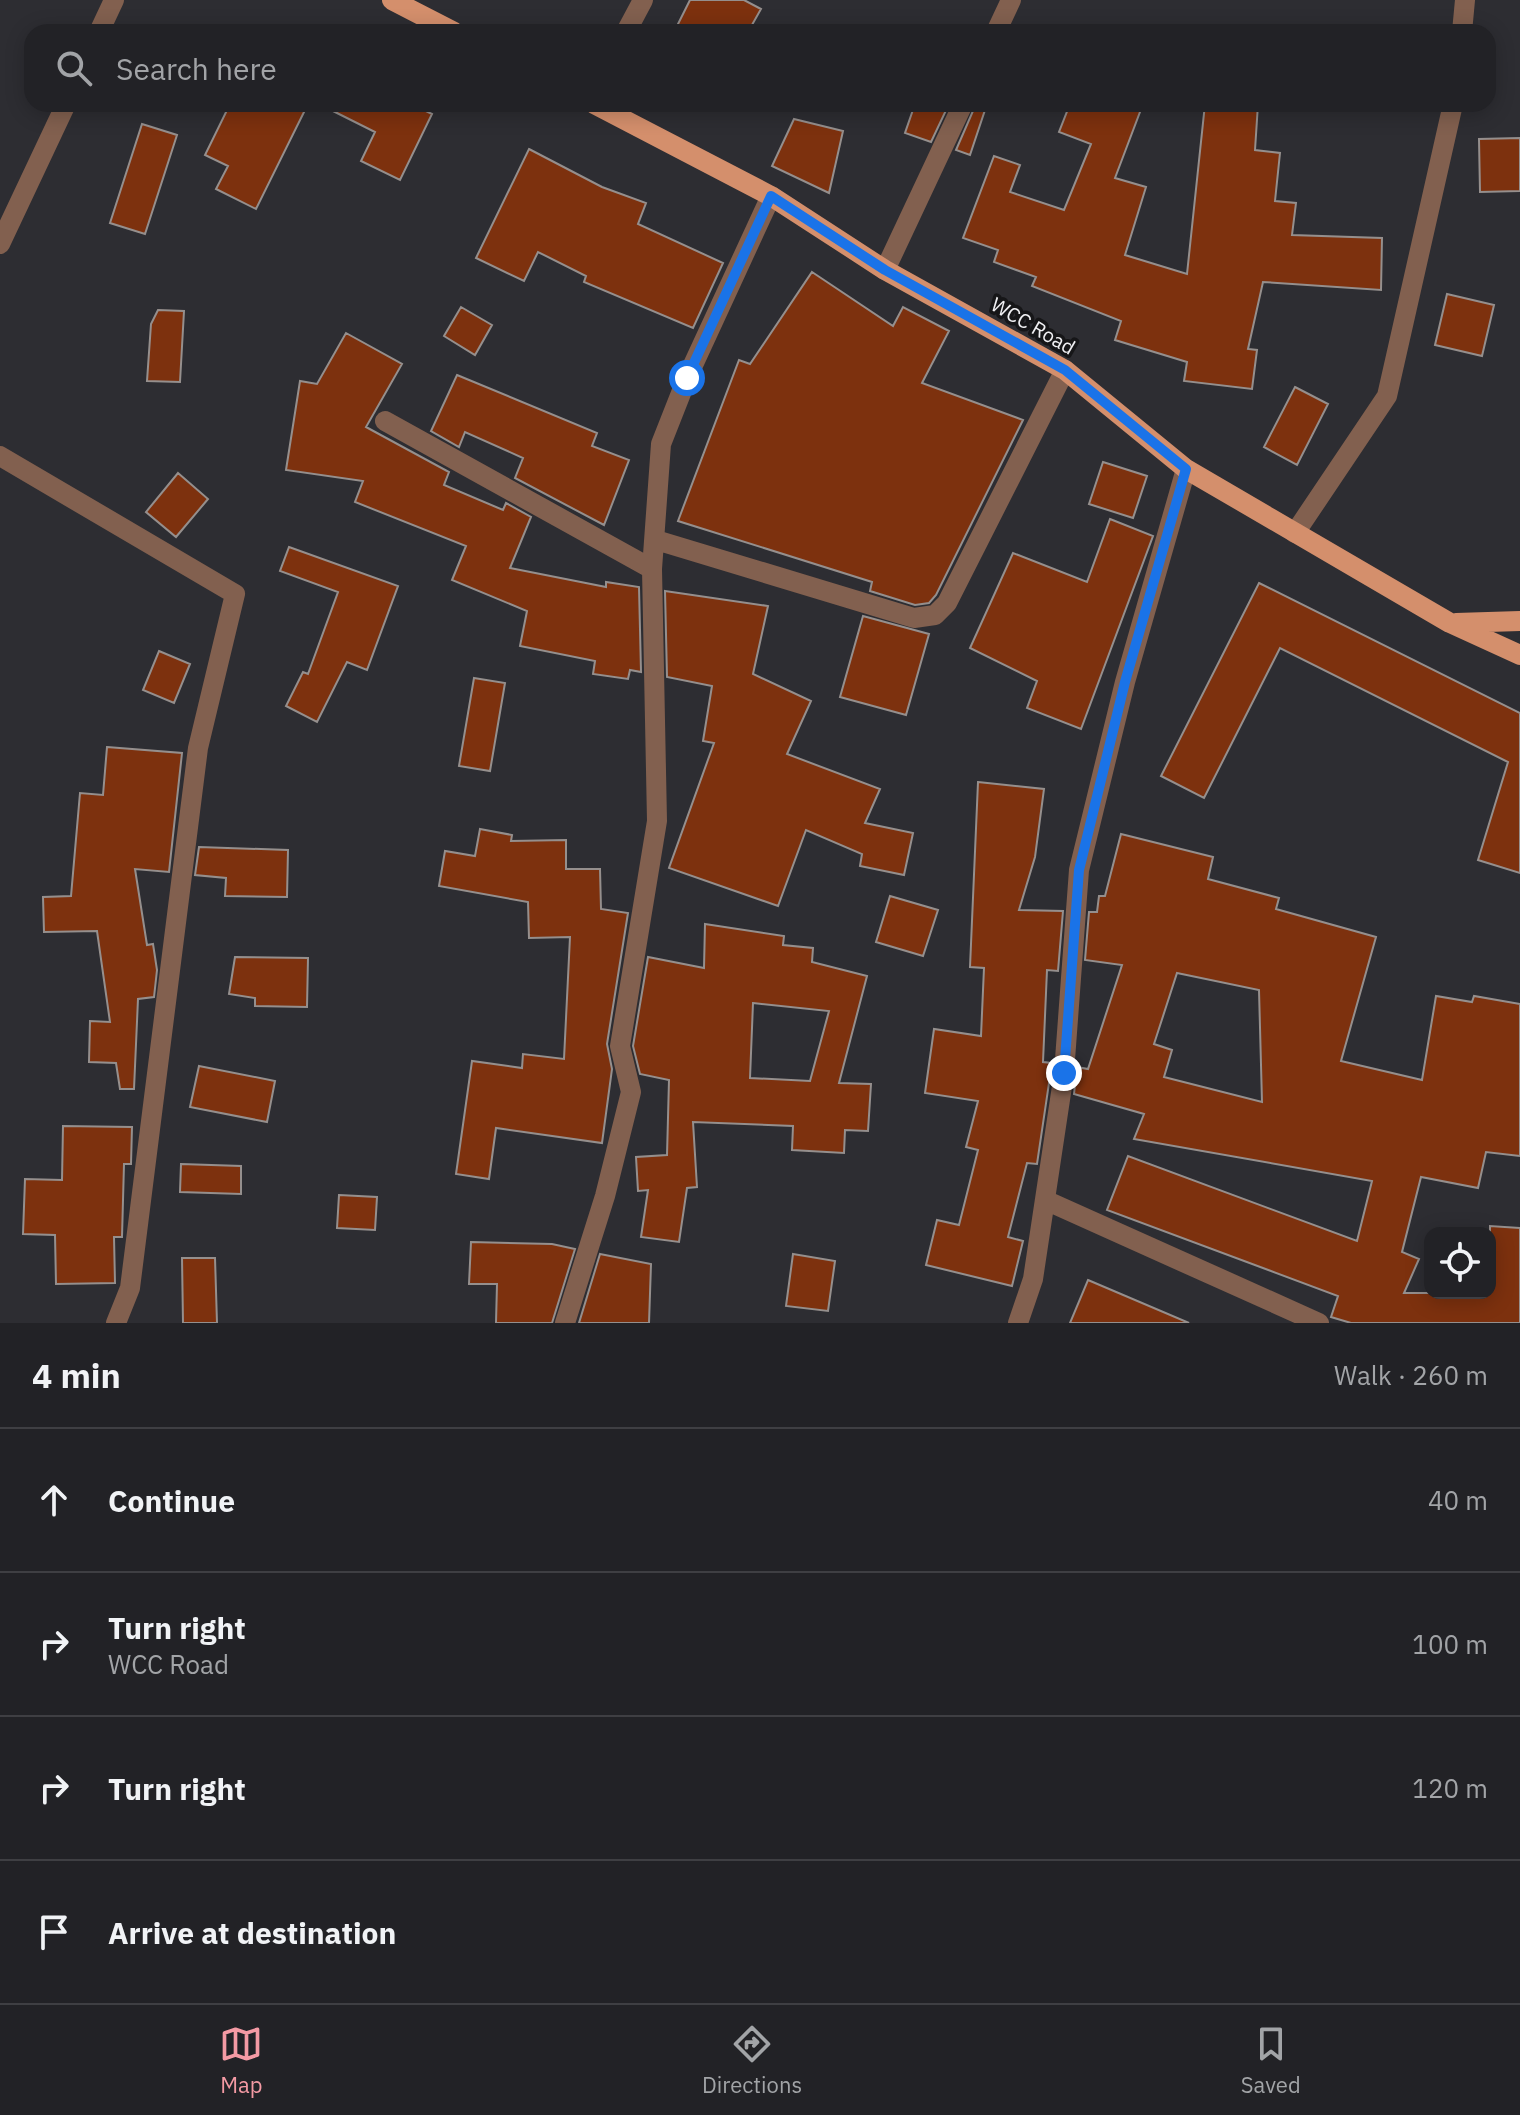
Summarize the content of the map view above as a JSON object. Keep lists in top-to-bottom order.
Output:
{
  "streets": {
    "main road": ["WCC Road"]
  },
  "page": {
    "search": "Search here",
    "heading": ["4 min", "Walk · 260 m"],
    "list": [
      ["Continue", "40 m"],
      ["Turn right", "WCC Road", "100 m"],
      ["Turn right", "120 m"],
      "Arrive at destination"
    ],
    "nav": ["Map", "Directions", "Saved"]
  }
}
